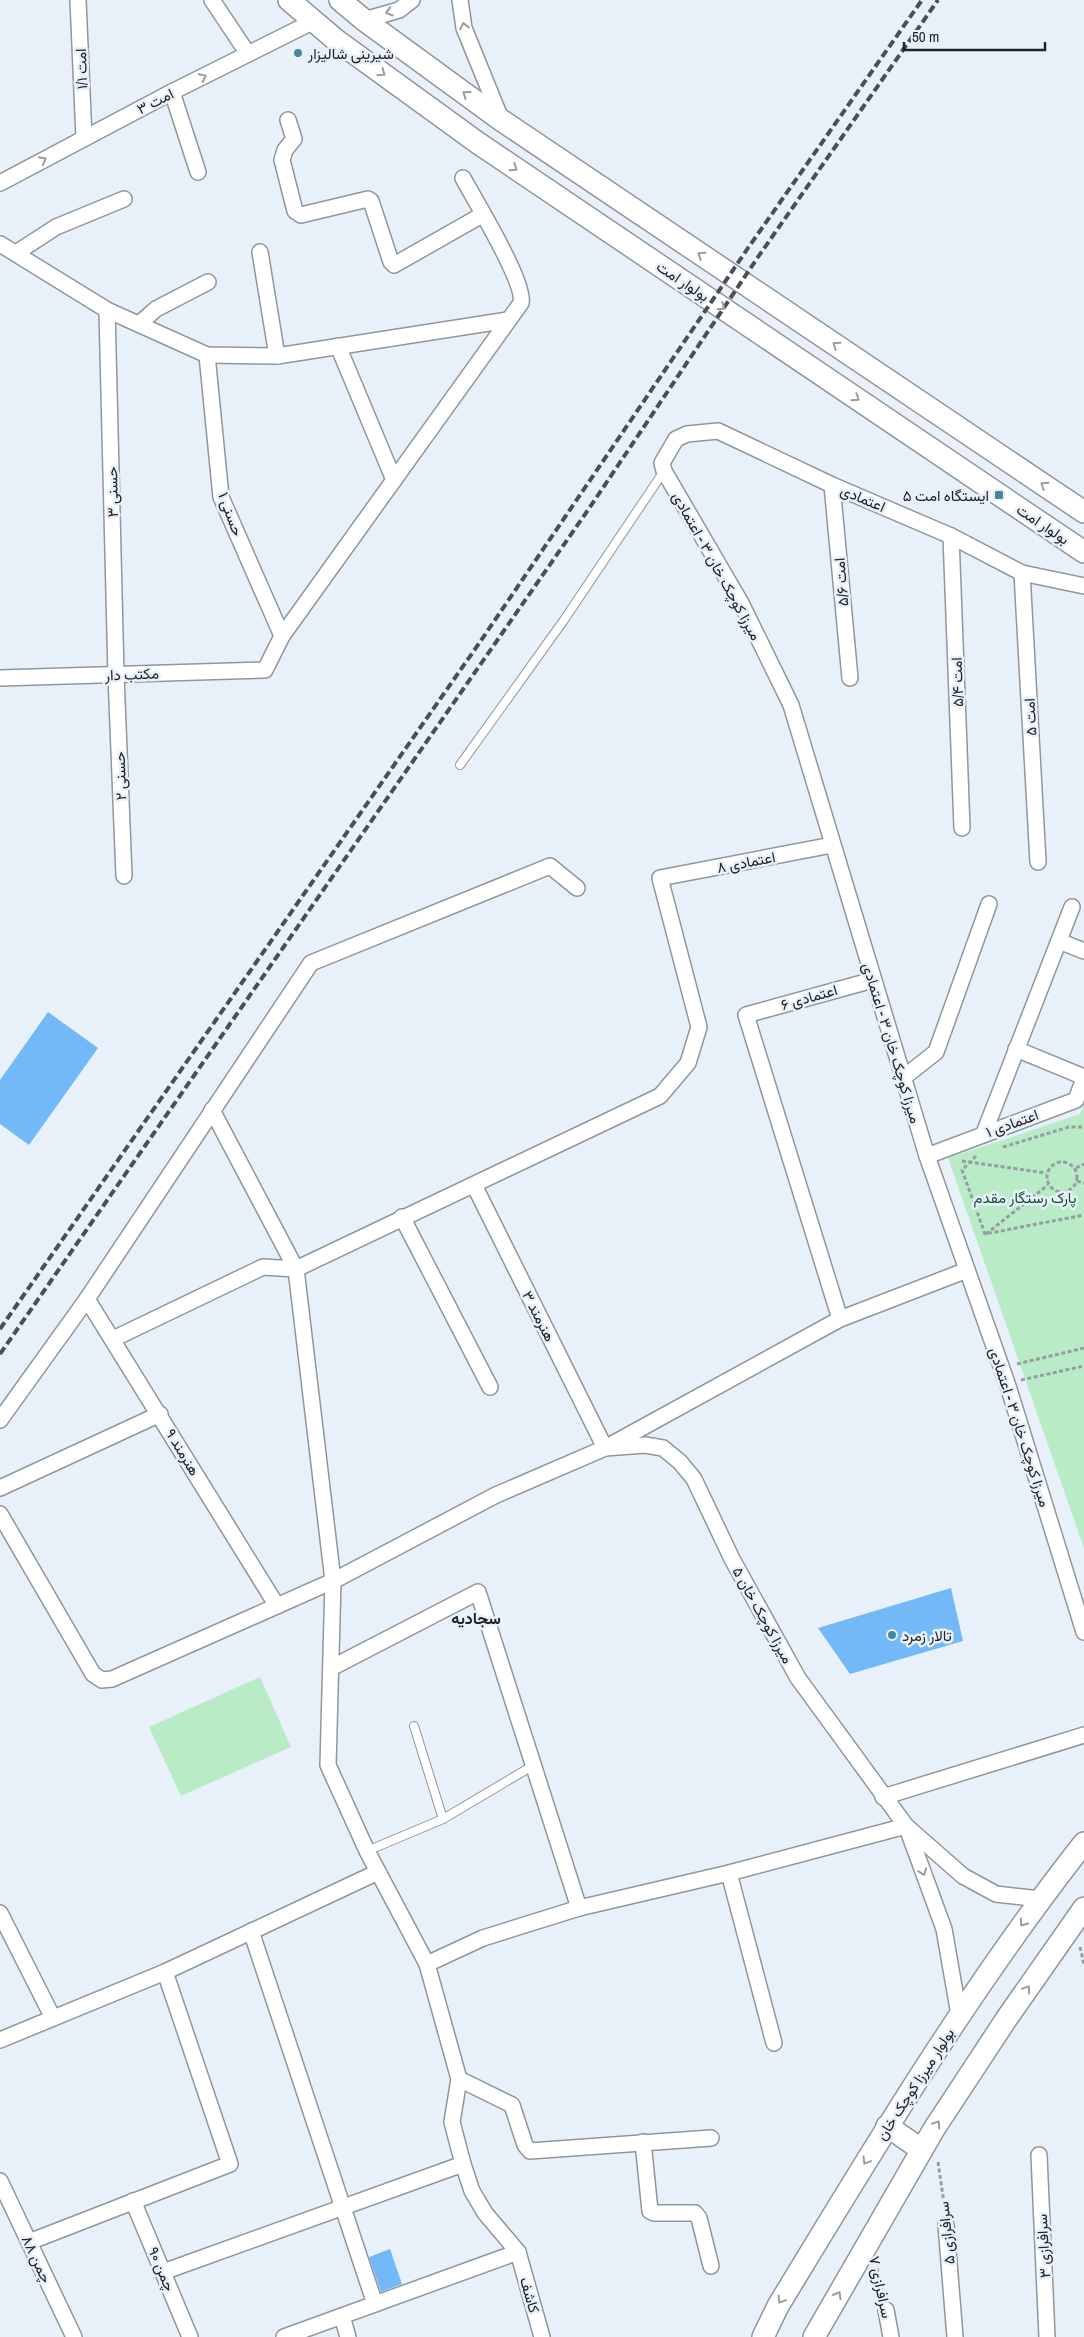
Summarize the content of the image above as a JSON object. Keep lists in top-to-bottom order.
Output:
{
  "streets": {
    "main road": ["بولوار امت", "بولوار میرزا کوچک خان"],
    "street": [
      "امت ۱/۱",
      "امت ۳",
      "حسنی ۳",
      "اعتمادی",
      "حسنی ۱",
      "میرزا کوچک خان ۳ - اعتمادی",
      "امت ۵/۶",
      "مکتب دار",
      "امت ۵/۴",
      "امت ۵",
      "حسنی ۲",
      "اعتمادی ۸",
      "اعتمادی ۶",
      "اعتمادی ۱",
      "هنرمند ۳",
      "هنرمند ۹",
      "میرزا کوچک خان ۵",
      "سرافرازی ۵",
      "سرافرازی ۳",
      "چمن ۸۸",
      "چمن ۹۰",
      "سرافرازی ۷",
      "کاشف"
    ]
  },
  "crossings": [
    ["امت ۱/۱", "امت ۳"],
    ["امت ۳", "بولوار امت"],
    ["حسنی ۳", "مکتب دار"],
    ["حسنی ۳", "حسنی ۲"],
    ["اعتمادی", "میرزا کوچک خان ۳ - اعتمادی"],
    ["اعتمادی", "امت ۵/۶"],
    ["اعتمادی", "امت ۵/۴"],
    ["اعتمادی", "امت ۵"],
    ["حسنی ۱", "مکتب دار"],
    ["میرزا کوچک خان ۳ - اعتمادی", "اعتمادی ۸"],
    ["میرزا کوچک خان ۳ - اعتمادی", "اعتمادی ۶"],
    ["میرزا کوچک خان ۳ - اعتمادی", "اعتمادی ۱"],
    ["مکتب دار", "حسنی ۲"],
    ["اعتمادی ۸", "هنرمند ۳"],
    ["هنرمند ۳", "میرزا کوچک خان ۵"],
    ["میرزا کوچک خان ۵", "بولوار میرزا کوچک خان"]
  ],
  "districts": ["سجادیه"],
  "parks": ["پارک رستگار مقدم"],
  "places": {
    "other": ["شیرینی شالیزار", "تالار زمرد"],
    "transit": ["ایستگاه امت ۵"]
  },
  "scale_bar": "50 m"
}
